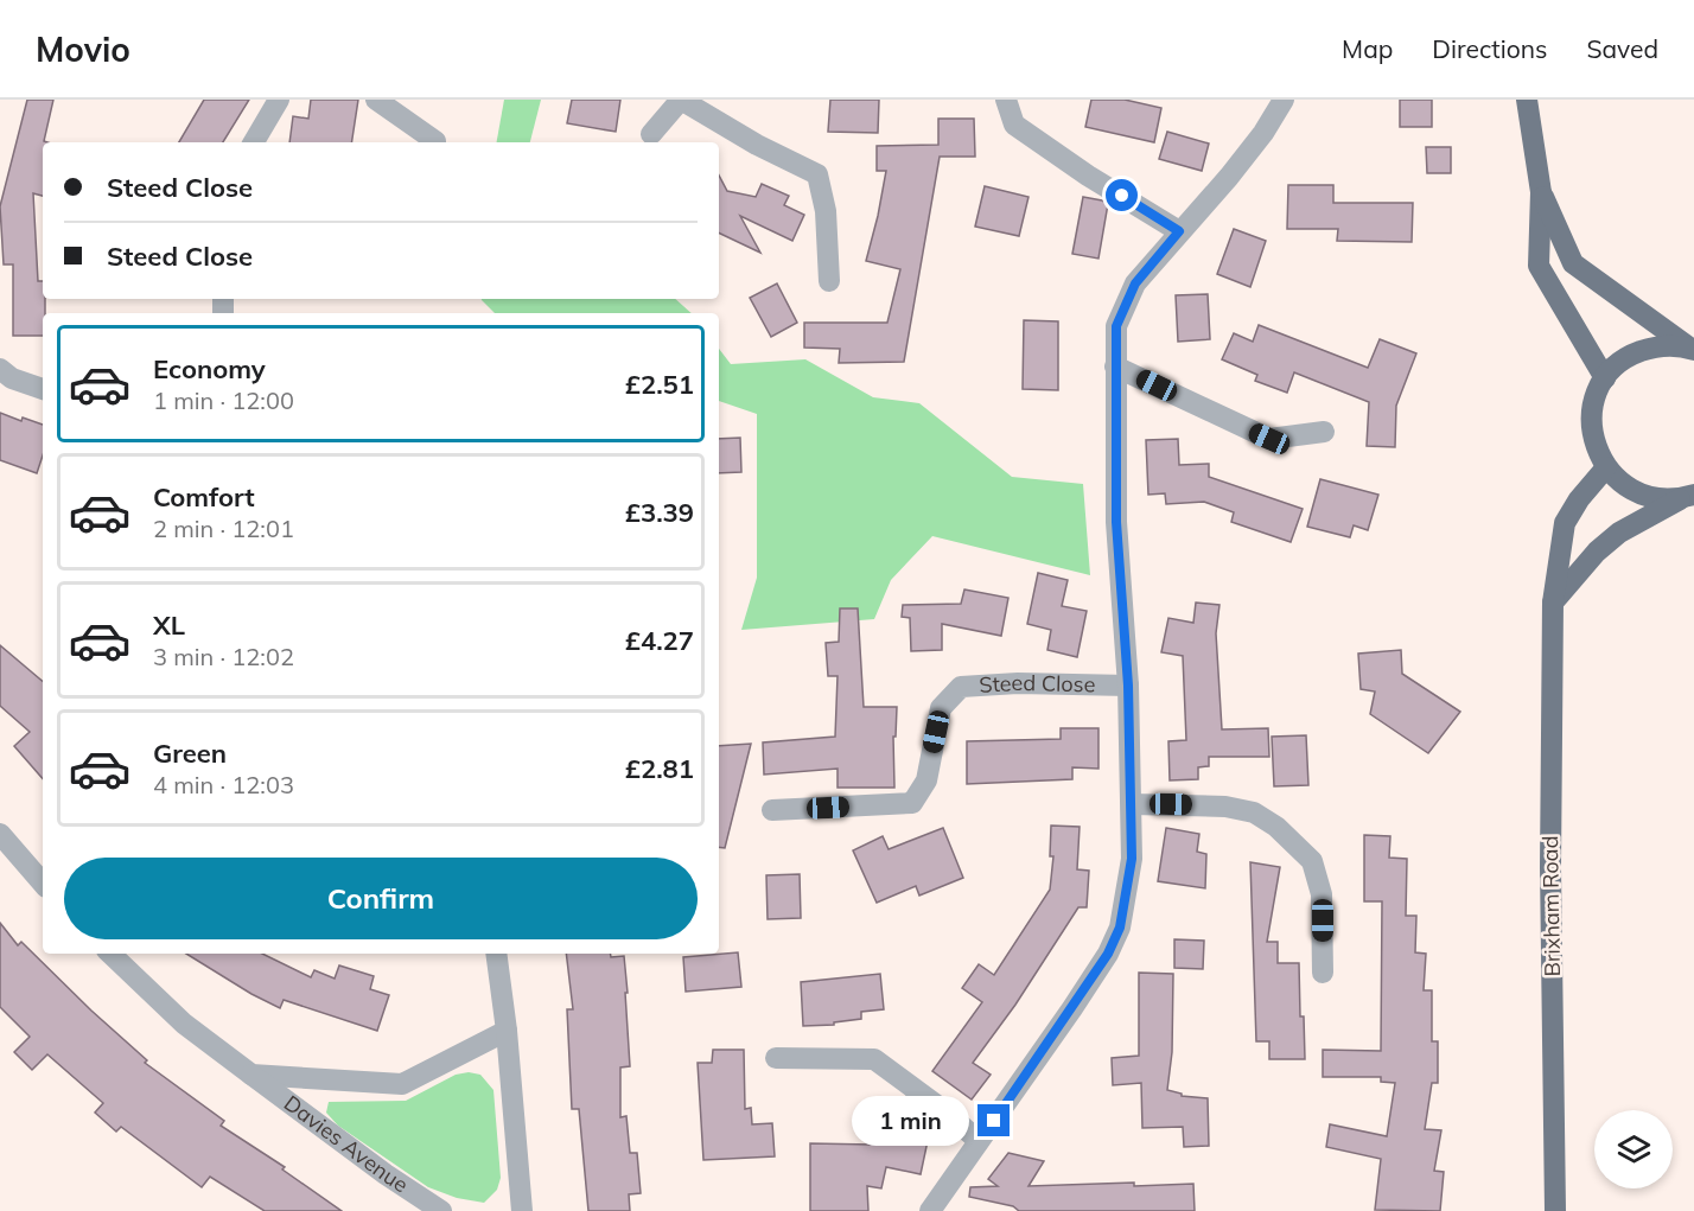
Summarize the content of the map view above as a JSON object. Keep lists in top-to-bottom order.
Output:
{
  "streets": {
    "main road": ["Brixham Road"],
    "street": ["Steed Close", "Davies Avenue"]
  },
  "page": {
    "header": "Movio",
    "nav": ["Map", "Directions", "Saved"],
    "banner": ["Steed Close", "Steed Close"],
    "list": [
      {
        "name": "Economy",
        "note": "1 min · 12:00",
        "value": "£2.51"
      },
      {
        "name": "Comfort",
        "note": "2 min · 12:01",
        "value": "£3.39"
      },
      {
        "name": "XL",
        "note": "3 min · 12:02",
        "value": "£4.27"
      },
      {
        "name": "Green",
        "note": "4 min · 12:03",
        "value": "£2.81"
      }
    ],
    "buttons": "Confirm",
    "bubble": "1 min"
  }
}
